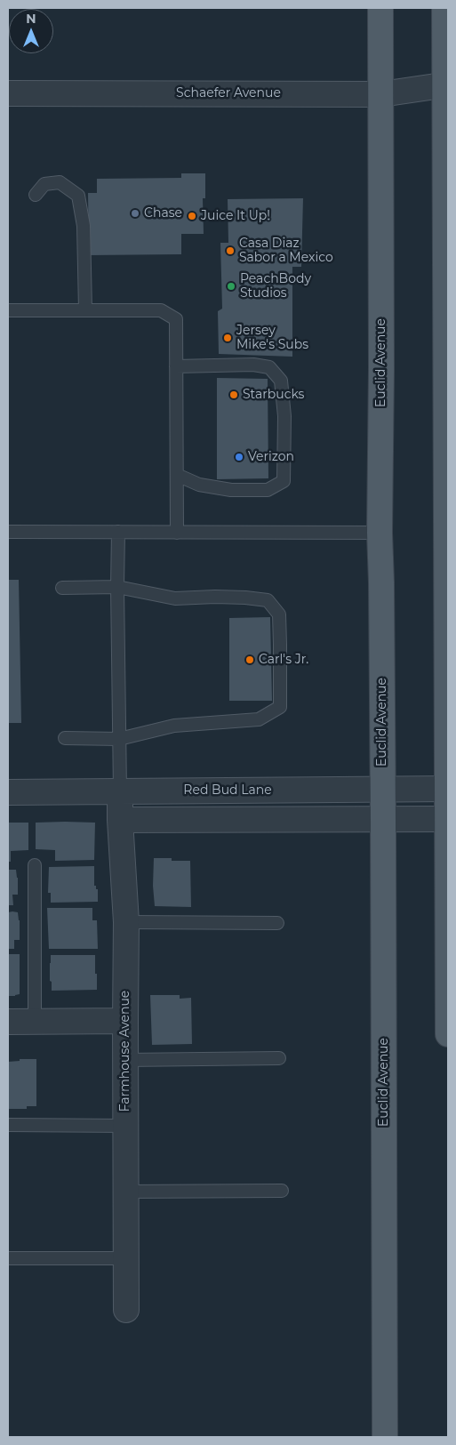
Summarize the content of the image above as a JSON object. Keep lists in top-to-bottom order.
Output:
{
  "streets": {
    "main road": ["Euclid Avenue"],
    "street": ["Schaefer Avenue", "Red Bud Lane", "Farmhouse Avenue"]
  },
  "crossings": [
    ["Schaefer Avenue", "Euclid Avenue"],
    ["Euclid Avenue", "Red Bud Lane"],
    ["Red Bud Lane", "Farmhouse Avenue"]
  ],
  "places": [
    "Chase",
    "Juice It Up!",
    "Casa Diaz Sabor a Mexico",
    "PeachBody Studios",
    "Jersey Mike's Subs",
    "Starbucks",
    "Verizon",
    "Carl's Jr."
  ],
  "north": "top"
}
